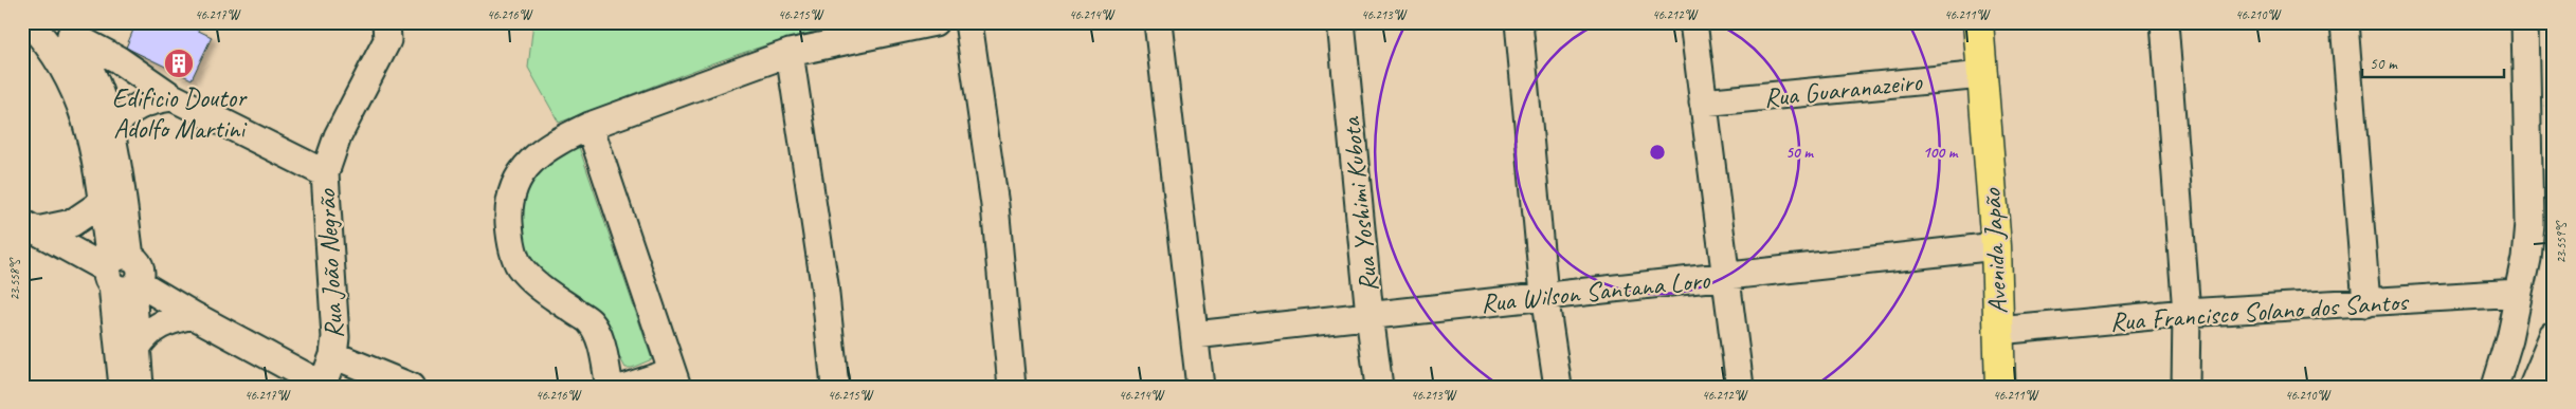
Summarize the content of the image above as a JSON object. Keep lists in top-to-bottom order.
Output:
{
  "streets": {
    "main road": ["Avenida Japão"],
    "street": [
      "Rua Guaranazeiro",
      "Rua Yoshimi Kubota",
      "Rua João Negrão",
      "Rua Wilson Santana Loro",
      "Rua Francisco Solano dos Santos"
    ]
  },
  "crossings": [
    ["Rua Guaranazeiro", "Avenida Japão"],
    ["Rua Yoshimi Kubota", "Rua Wilson Santana Loro"],
    ["Avenida Japão", "Rua Wilson Santana Loro"],
    ["Avenida Japão", "Rua Francisco Solano dos Santos"]
  ],
  "places": {
    "building": ["Edificio Doutor Adolfo Martini"]
  },
  "scale_bar": "50 m",
  "coordinates": [
    "46.217°W",
    "46.216°W",
    "46.215°W",
    "46.214°W",
    "46.213°W",
    "46.212°W",
    "46.211°W",
    "46.210°W",
    "23.559°S",
    "23.558°S"
  ],
  "rings": ["50 m", "100 m"]
}
